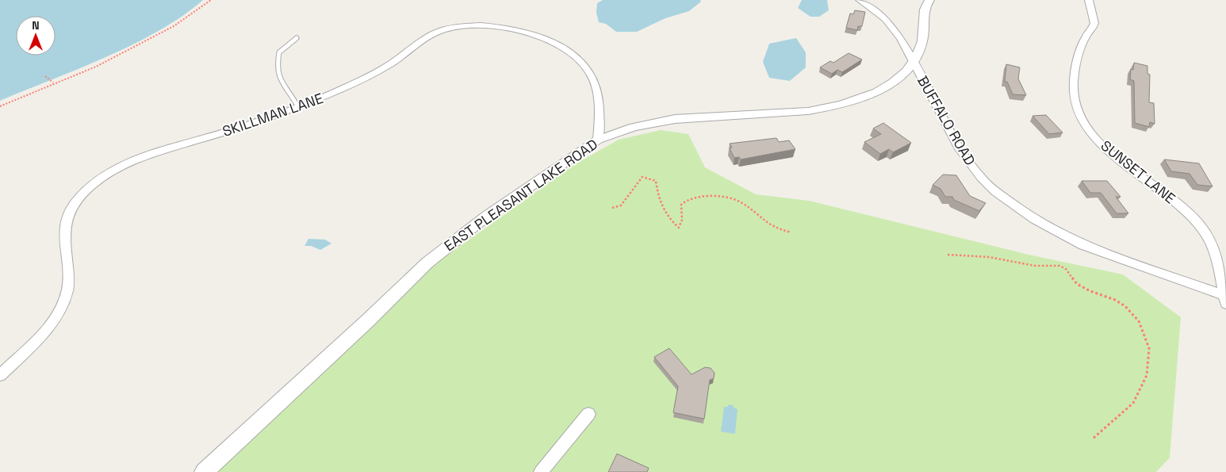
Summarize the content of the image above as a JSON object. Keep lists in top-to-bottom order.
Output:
{
  "streets": {
    "street": [
      "SKILLMAN LANE",
      "BUFFALO ROAD",
      "SUNSET LANE",
      "EAST PLEASANT LAKE ROAD"
    ]
  },
  "crossings": [
    ["SKILLMAN LANE", "EAST PLEASANT LAKE ROAD"],
    ["BUFFALO ROAD", "SUNSET LANE"],
    ["BUFFALO ROAD", "EAST PLEASANT LAKE ROAD"]
  ],
  "north": "top"
}
